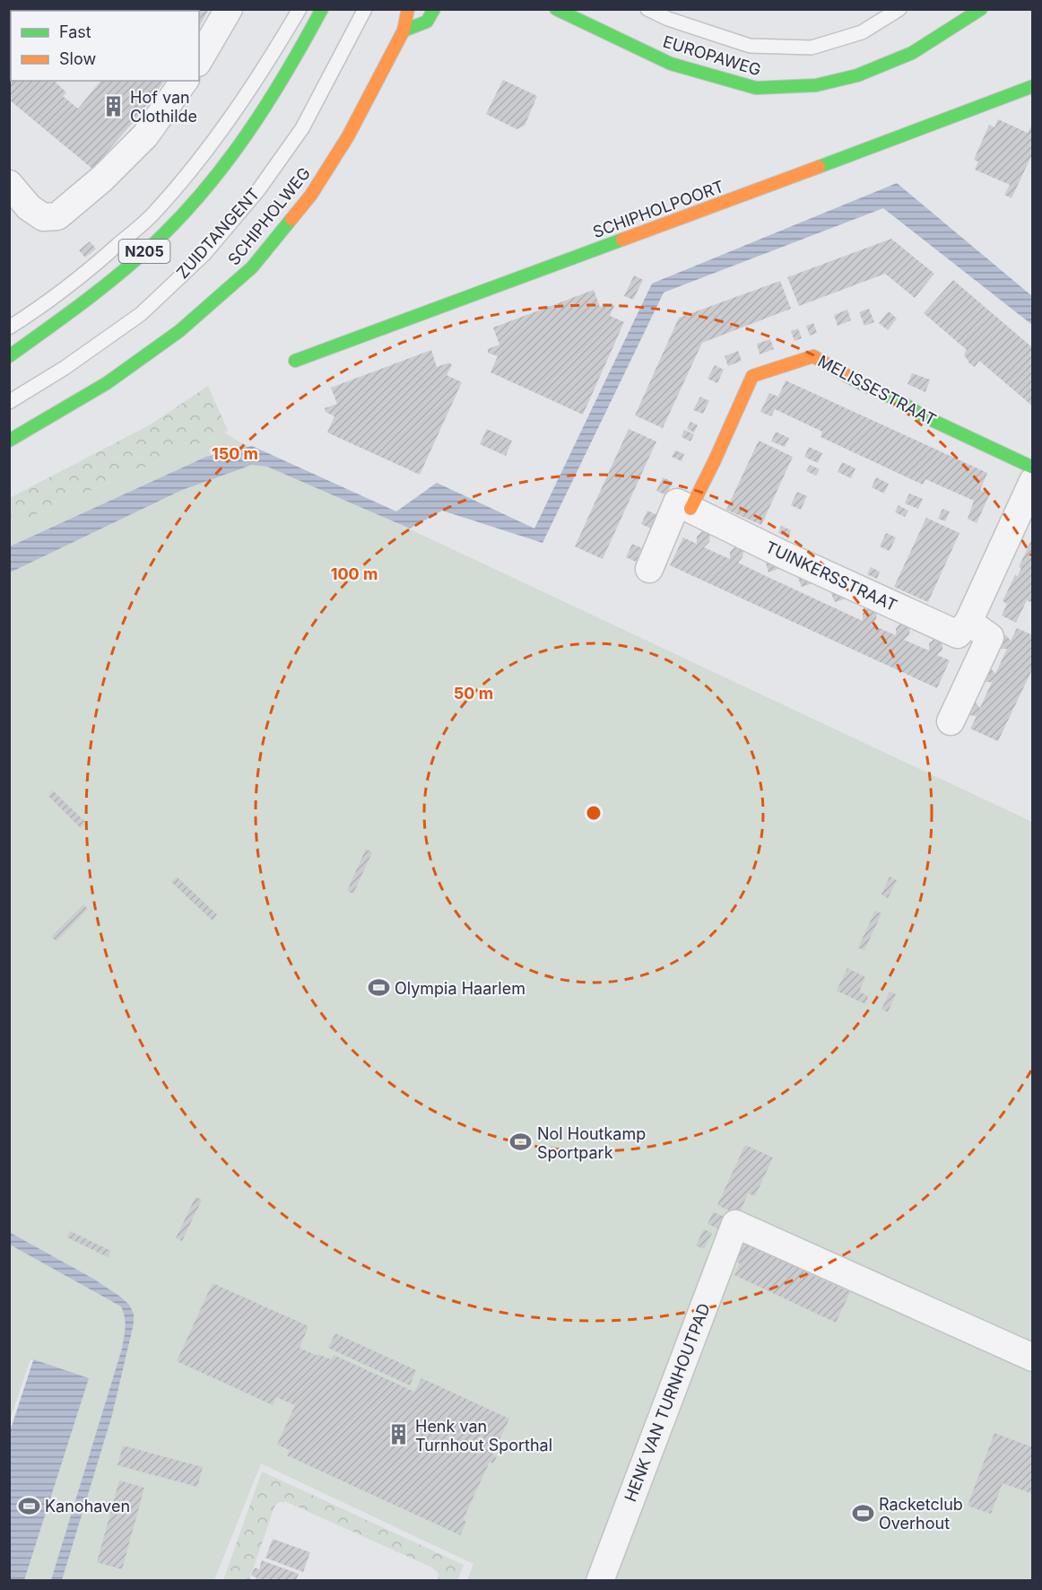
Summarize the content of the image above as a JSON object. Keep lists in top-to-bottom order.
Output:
{
  "streets": {
    "main road": [
      "EUROPAWEG",
      "SCHIPHOLPOORT",
      "SCHIPHOLWEG",
      "N205",
      "MELISSESTRAAT"
    ],
    "street": ["TUINKERSSTRAAT", "HENK VAN TURNHOUTPAD"],
    "lane": ["ZUIDTANGENT"]
  },
  "crossings": [
    ["MELISSESTRAAT", "TUINKERSSTRAAT"]
  ],
  "places": {
    "building": ["Hof van Clothilde", "Henk van Turnhout Sporthal"],
    "sports": [
      "Olympia Haarlem",
      "Nol Houtkamp Sportpark",
      "Kanohaven",
      "Racketclub Overhout"
    ]
  },
  "legend": ["Fast", "Slow"],
  "rings": ["150 m", "100 m", "50 m"]
}
